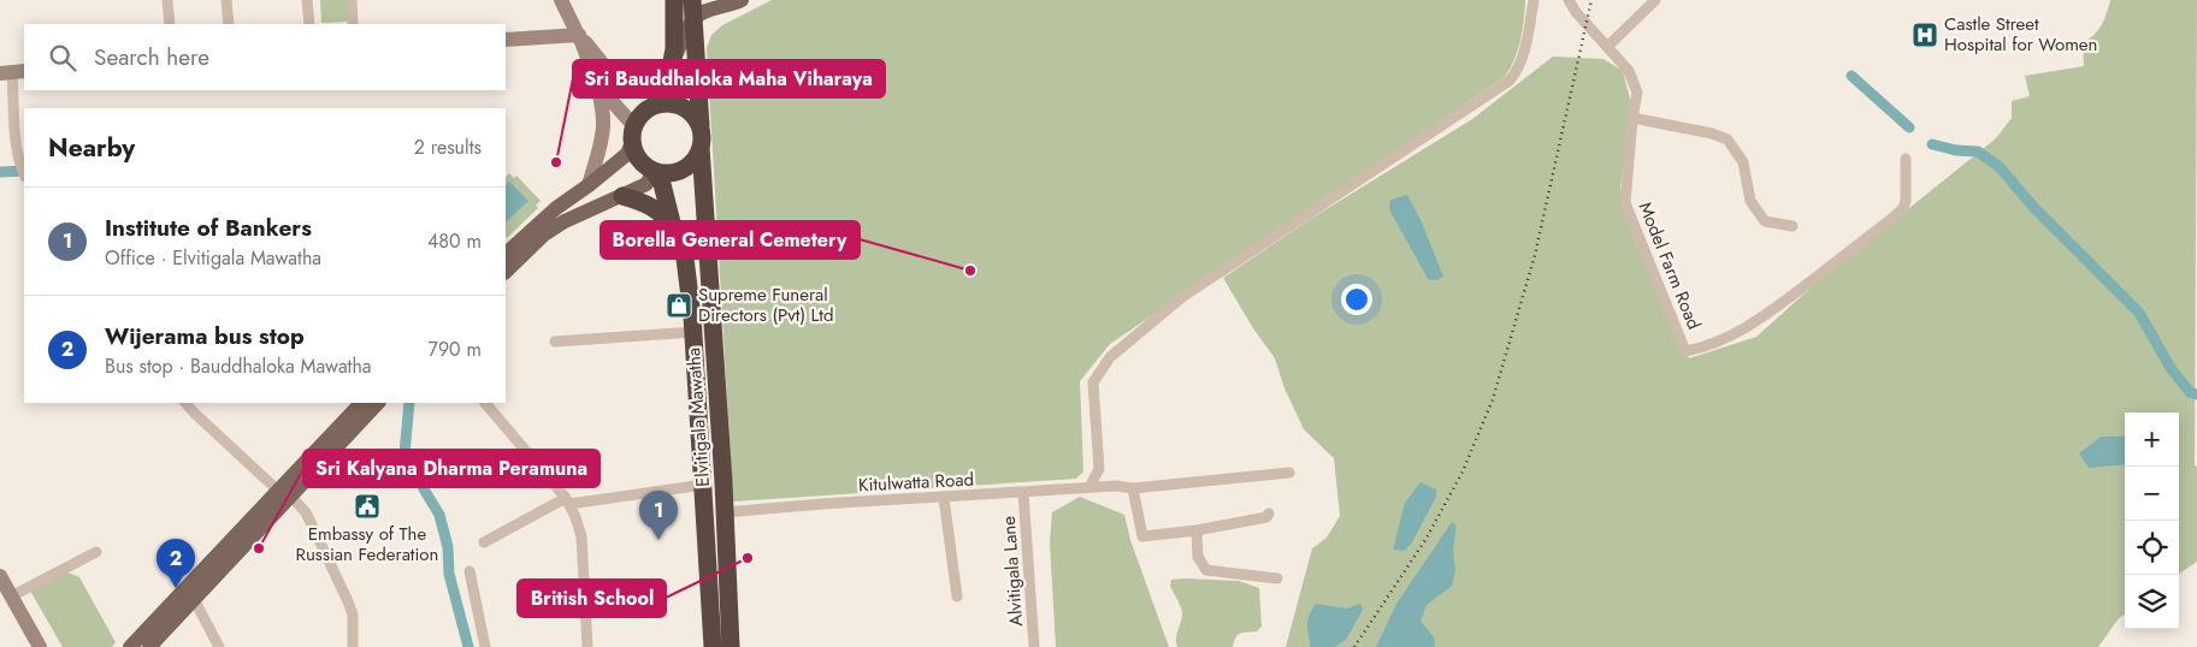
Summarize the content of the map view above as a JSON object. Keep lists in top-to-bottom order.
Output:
{
  "streets": {
    "highway": ["Elvitigala Mawatha"],
    "street": ["Model Farm Road", "Kitulwatta Road", "Alvitigala Lane"]
  },
  "crossings": [
    ["Elvitigala Mawatha", "Kitulwatta Road"],
    ["Kitulwatta Road", "Alvitigala Lane"]
  ],
  "places": {
    "hospital": ["Castle Street Hospital for Women"],
    "other": [
      "Sri Bauddhaloka Maha Viharaya",
      "Borella General Cemetery",
      "Sri Kalyana Dharma Peramuna",
      "British School"
    ],
    "shop": ["Supreme Funeral Directors (Pvt) Ltd"],
    "public building": ["Embassy of The Russian Federation"]
  },
  "page": {
    "search": "Search here",
    "heading": ["Nearby", "2 results"],
    "list": [
      {
        "mark": "1",
        "name": "Institute of Bankers",
        "note": "Office · Elvitigala Mawatha",
        "value": "480 m"
      },
      {
        "mark": "2",
        "name": "Wijerama bus stop",
        "note": "Bus stop · Bauddhaloka Mawatha",
        "value": "790 m"
      }
    ],
    "map_buttons": ["+", "−"],
    "pins": ["1", "2"]
  }
}
